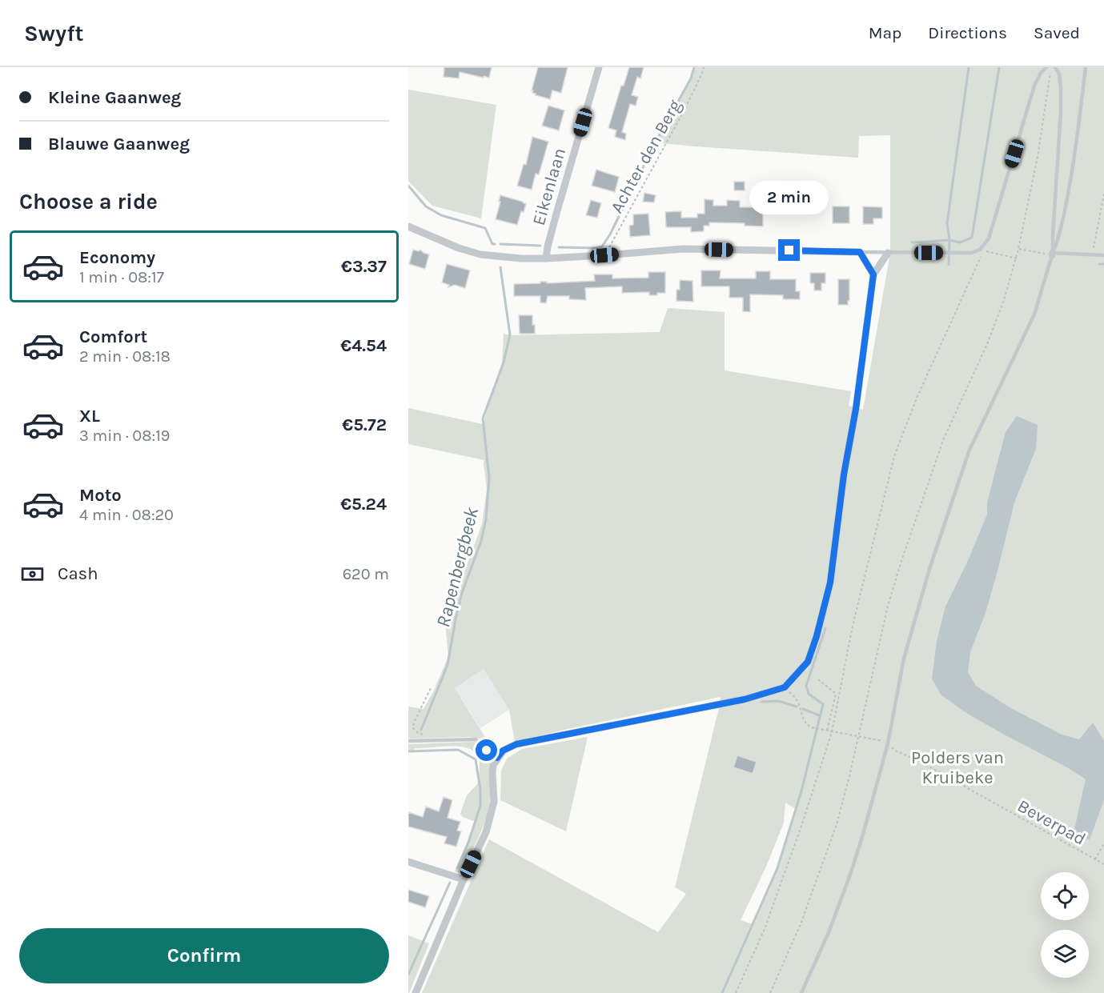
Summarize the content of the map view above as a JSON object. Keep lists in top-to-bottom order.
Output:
{
  "streets": {
    "street": ["Eikenlaan"],
    "path": ["Achter den Berg", "Beverpad"]
  },
  "water": ["Rapenbergbeek"],
  "parks": ["Polders van Kruibeke"],
  "page": {
    "header": "Swyft",
    "nav": ["Map", "Directions", "Saved"],
    "banner": ["Kleine Gaanweg", "Blauwe Gaanweg"],
    "heading": "Choose a ride",
    "bubble": "2 min",
    "list": [
      {
        "name": "Economy",
        "note": "1 min · 08:17",
        "value": "€3.37"
      },
      {
        "name": "Comfort",
        "note": "2 min · 08:18",
        "value": "€4.54"
      },
      {
        "name": "XL",
        "note": "3 min · 08:19",
        "value": "€5.72"
      },
      {
        "name": "Moto",
        "note": "4 min · 08:20",
        "value": "€5.24"
      }
    ],
    "pay": ["Cash", "620 m"],
    "buttons": "Confirm"
  }
}
